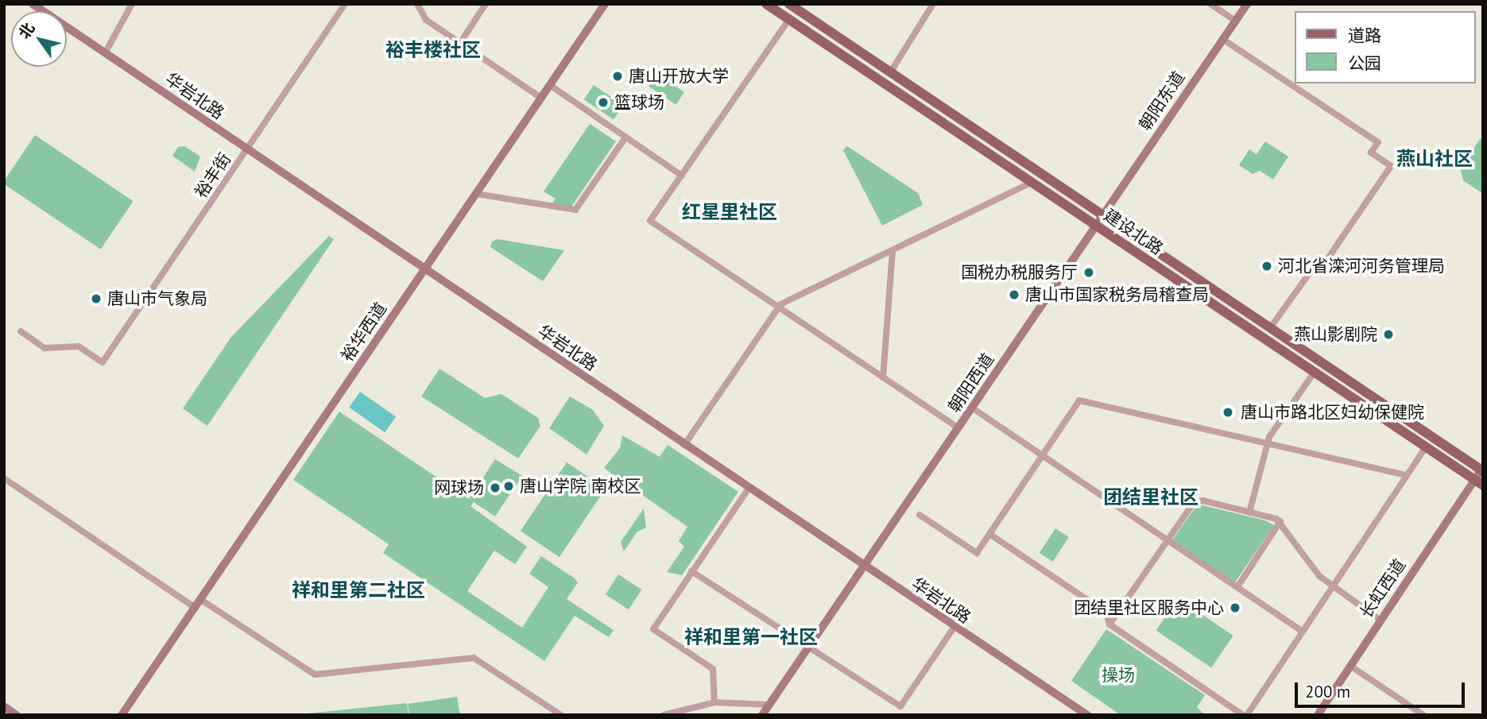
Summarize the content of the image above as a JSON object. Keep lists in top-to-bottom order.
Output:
{
  "streets": {
    "main road": ["建设北路"],
    "street": [
      "华岩北路",
      "朝阳东道",
      "裕丰街",
      "裕华西道",
      "朝阳西道",
      "长虹西道"
    ]
  },
  "crossings": [
    ["华岩北路", "裕丰街"],
    ["华岩北路", "裕华西道"],
    ["华岩北路", "朝阳西道"],
    ["朝阳东道", "建设北路"],
    ["朝阳东道", "朝阳西道"],
    ["建设北路", "朝阳西道"],
    ["建设北路", "长虹西道"]
  ],
  "districts": [
    "裕丰楼社区",
    "燕山社区",
    "红星里社区",
    "团结里社区",
    "祥和里第二社区",
    "祥和里第一社区"
  ],
  "parks": ["操场"],
  "places": [
    "唐山开放大学",
    "篮球场",
    "河北省滦河河务管理局",
    "国税办税服务厅",
    "唐山市国家税务局稽查局",
    "唐山市气象局",
    "燕山影剧院",
    "唐山市路北区妇幼保健院",
    "唐山学院 南校区",
    "网球场",
    "团结里社区服务中心"
  ],
  "legend": ["道路", "公园"],
  "scale_bar": "200 m",
  "north": "top left"
}
